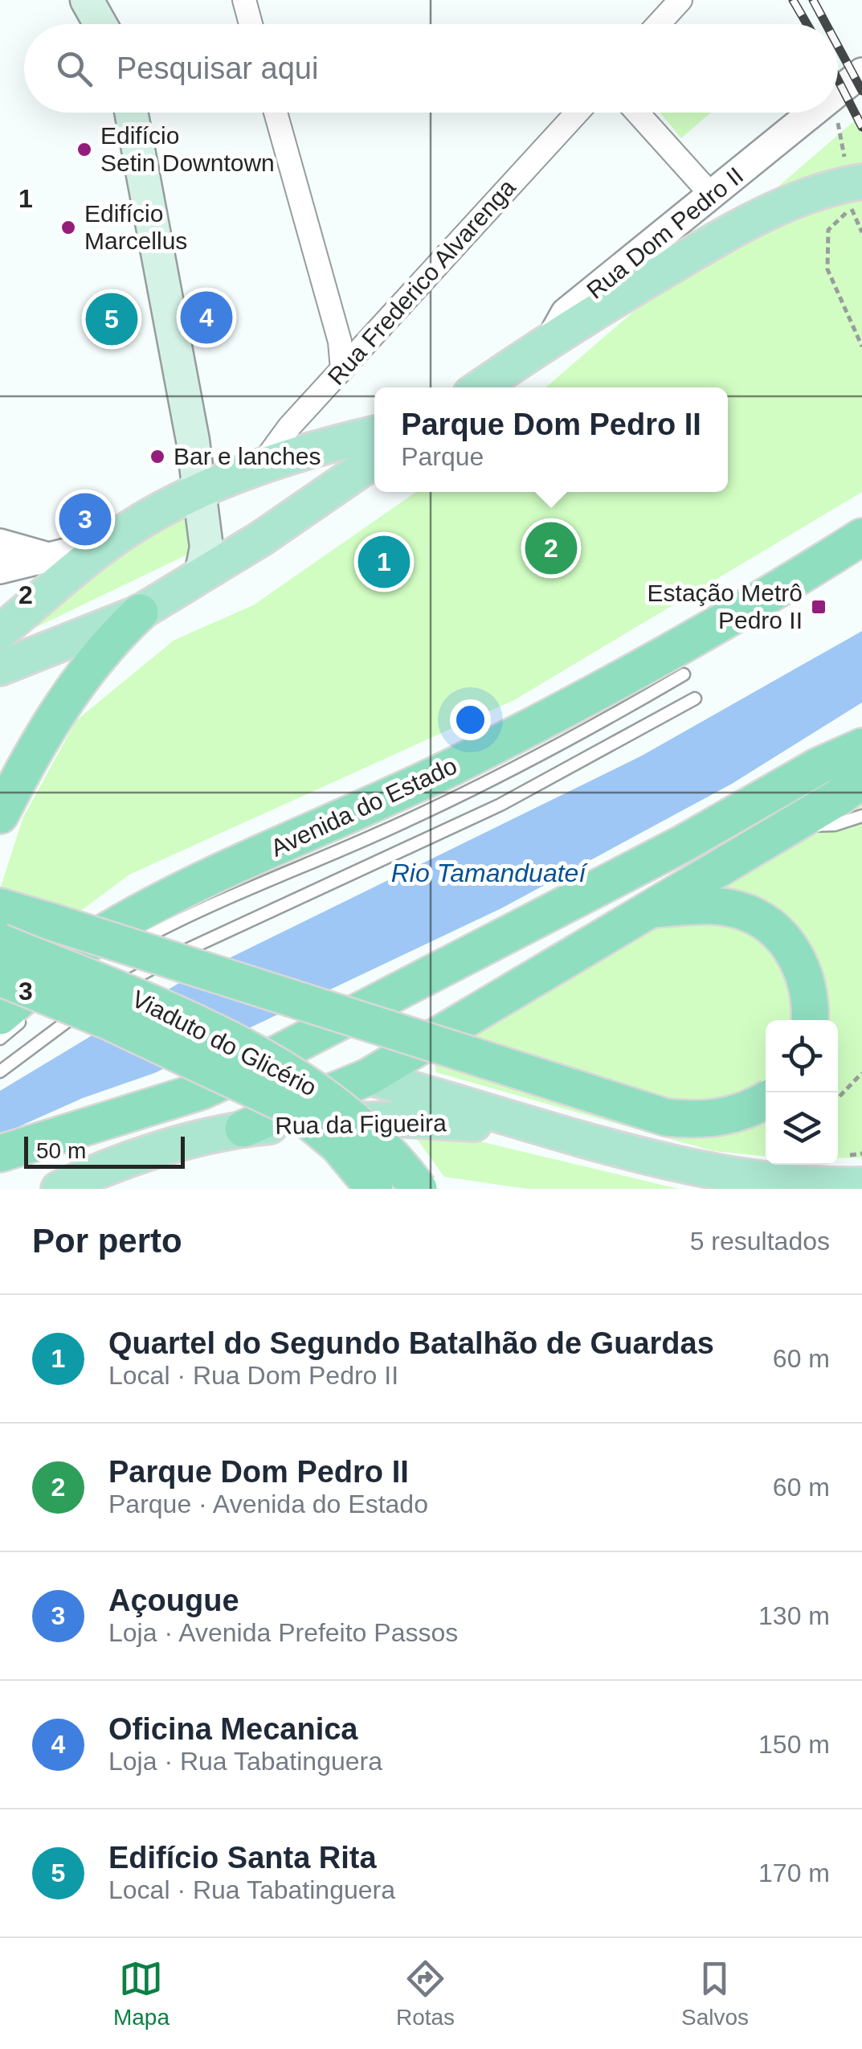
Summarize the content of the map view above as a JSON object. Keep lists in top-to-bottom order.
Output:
{
  "streets": {
    "highway": ["Avenida do Estado", "Viaduto do Glicério", "Rua da Figueira"],
    "main road": ["Rua Dom Pedro II"],
    "street": ["Rua Frederico Alvarenga"]
  },
  "water": ["Rio Tamanduateí"],
  "places": {
    "other": ["Edifício Setin Downtown", "Edifício Marcellus", "Bar e lanches"],
    "transit": ["Estação Metrô Pedro II"]
  },
  "scale_bar": "50 m",
  "page": {
    "search": "Pesquisar aqui",
    "pins": [
      "4",
      "5",
      "3",
      "2",
      "1"
    ],
    "popup": ["Parque Dom Pedro II", "Parque"],
    "scale": "50 m",
    "heading": ["Por perto", "5 resultados"],
    "list": [
      {
        "mark": "1",
        "name": "Quartel do Segundo Batalhão de Guardas",
        "note": "Local · Rua Dom Pedro II",
        "value": "60 m"
      },
      {
        "mark": "2",
        "name": "Parque Dom Pedro II",
        "note": "Parque · Avenida do Estado",
        "value": "60 m"
      },
      {
        "mark": "3",
        "name": "Açougue",
        "note": "Loja · Avenida Prefeito Passos",
        "value": "130 m"
      },
      {
        "mark": "4",
        "name": "Oficina Mecanica",
        "note": "Loja · Rua Tabatinguera",
        "value": "150 m"
      },
      {
        "mark": "5",
        "name": "Edifício Santa Rita",
        "note": "Local · Rua Tabatinguera",
        "value": "170 m"
      }
    ],
    "nav": ["Mapa", "Rotas", "Salvos"]
  },
  "grid": {
    "rows": ["1", "2", "3"]
  }
}
